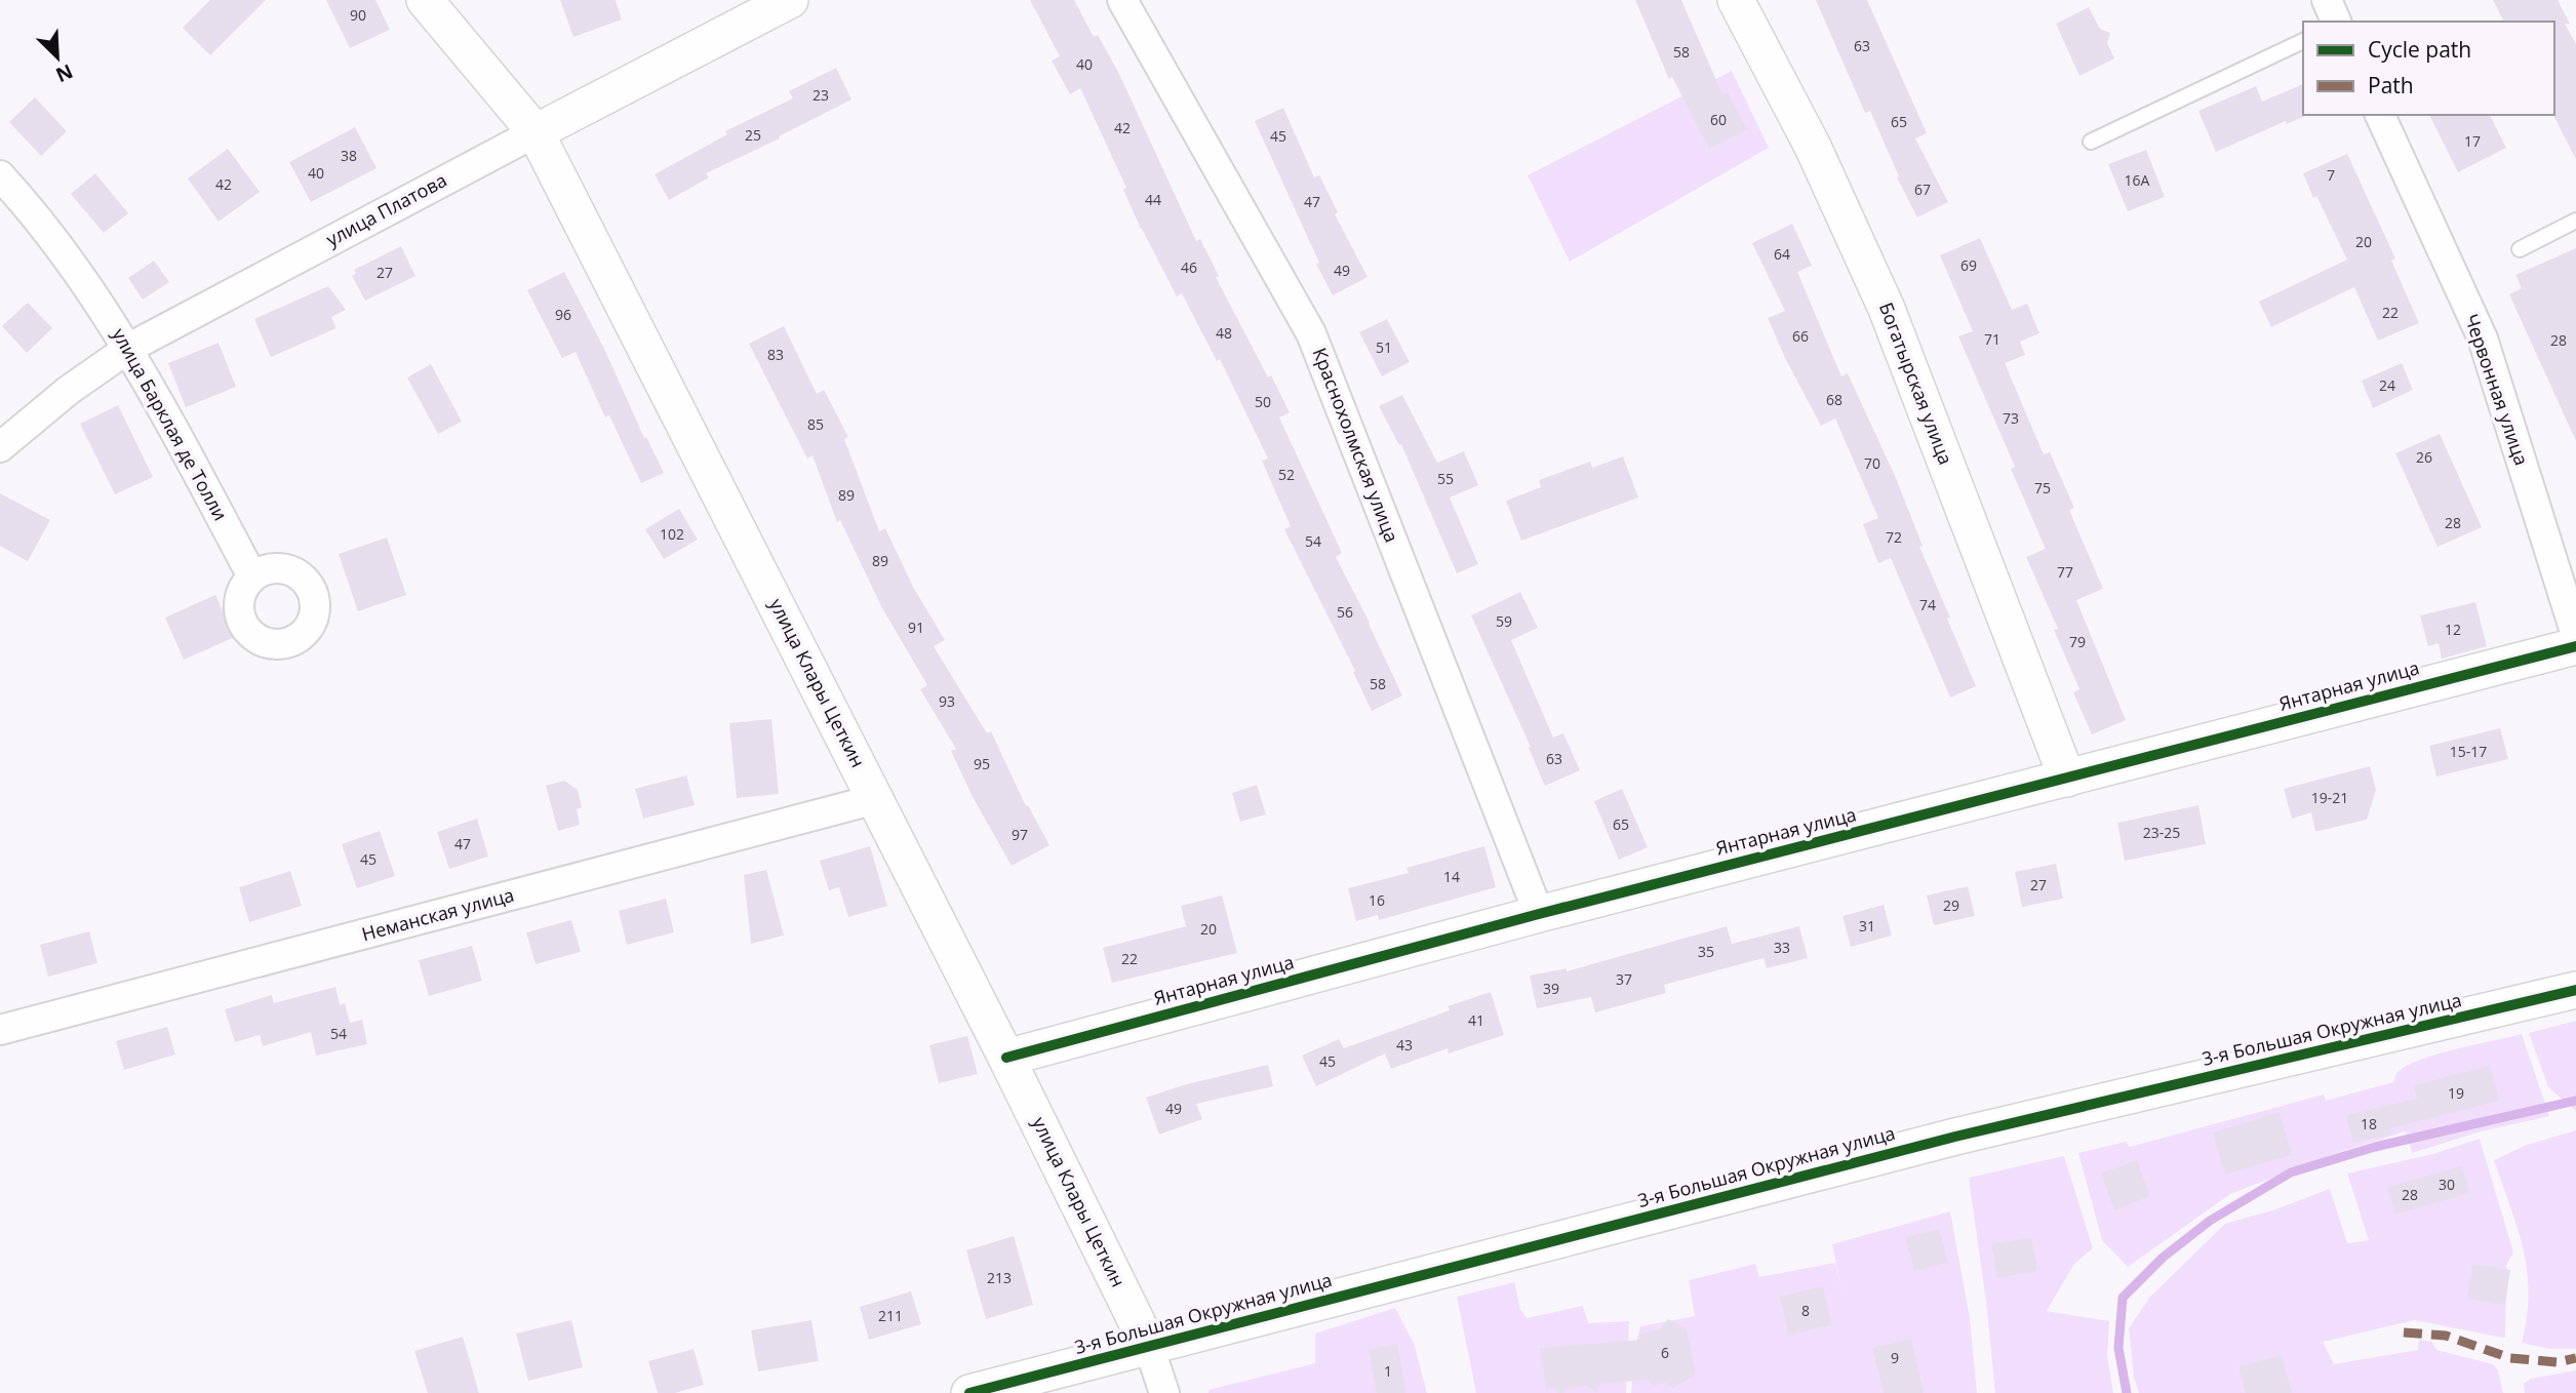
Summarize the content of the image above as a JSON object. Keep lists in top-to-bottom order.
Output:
{
  "streets": {
    "street": [
      "улица Платова",
      "Богатырская улица",
      "Червонная улица",
      "улица Барклая де Толли",
      "Краснохолмская улица",
      "улица Клары Цеткин",
      "Янтарная улица",
      "Неманская улица",
      "3-я Большая Окружная улица"
    ]
  },
  "crossings": [
    ["улица Платова", "улица Барклая де Толли"],
    ["улица Платова", "улица Клары Цеткин"],
    ["Богатырская улица", "Янтарная улица"],
    ["Краснохолмская улица", "Янтарная улица"],
    ["улица Клары Цеткин", "Янтарная улица"],
    ["улица Клары Цеткин", "Неманская улица"],
    ["улица Клары Цеткин", "3-я Большая Окружная улица"]
  ],
  "house_numbers": [
    "90",
    "63",
    "58",
    "40",
    "23",
    "60",
    "65",
    "42",
    "25",
    "45",
    "17",
    "38",
    "40",
    "7",
    "16А",
    "42",
    "67",
    "44",
    "47",
    "20",
    "64",
    "69",
    "46",
    "49",
    "27",
    "22",
    "96",
    "48",
    "66",
    "71",
    "28",
    "51",
    "83",
    "24",
    "68",
    "50",
    "73",
    "85",
    "26",
    "70",
    "52",
    "55",
    "75",
    "89",
    "28",
    "102",
    "72",
    "54",
    "89",
    "77",
    "74",
    "56",
    "59",
    "91",
    "12",
    "79",
    "58",
    "93",
    "15-17",
    "63",
    "95",
    "19-21",
    "65",
    "23-25",
    "97",
    "47",
    "45",
    "14",
    "27",
    "16",
    "29",
    "31",
    "20",
    "33",
    "35",
    "22",
    "37",
    "39",
    "41",
    "54",
    "43",
    "45",
    "19",
    "49",
    "18",
    "30",
    "28",
    "213",
    "8",
    "211",
    "6",
    "9",
    "1"
  ],
  "legend": ["Cycle path", "Path"],
  "north": "bottom right"
}
